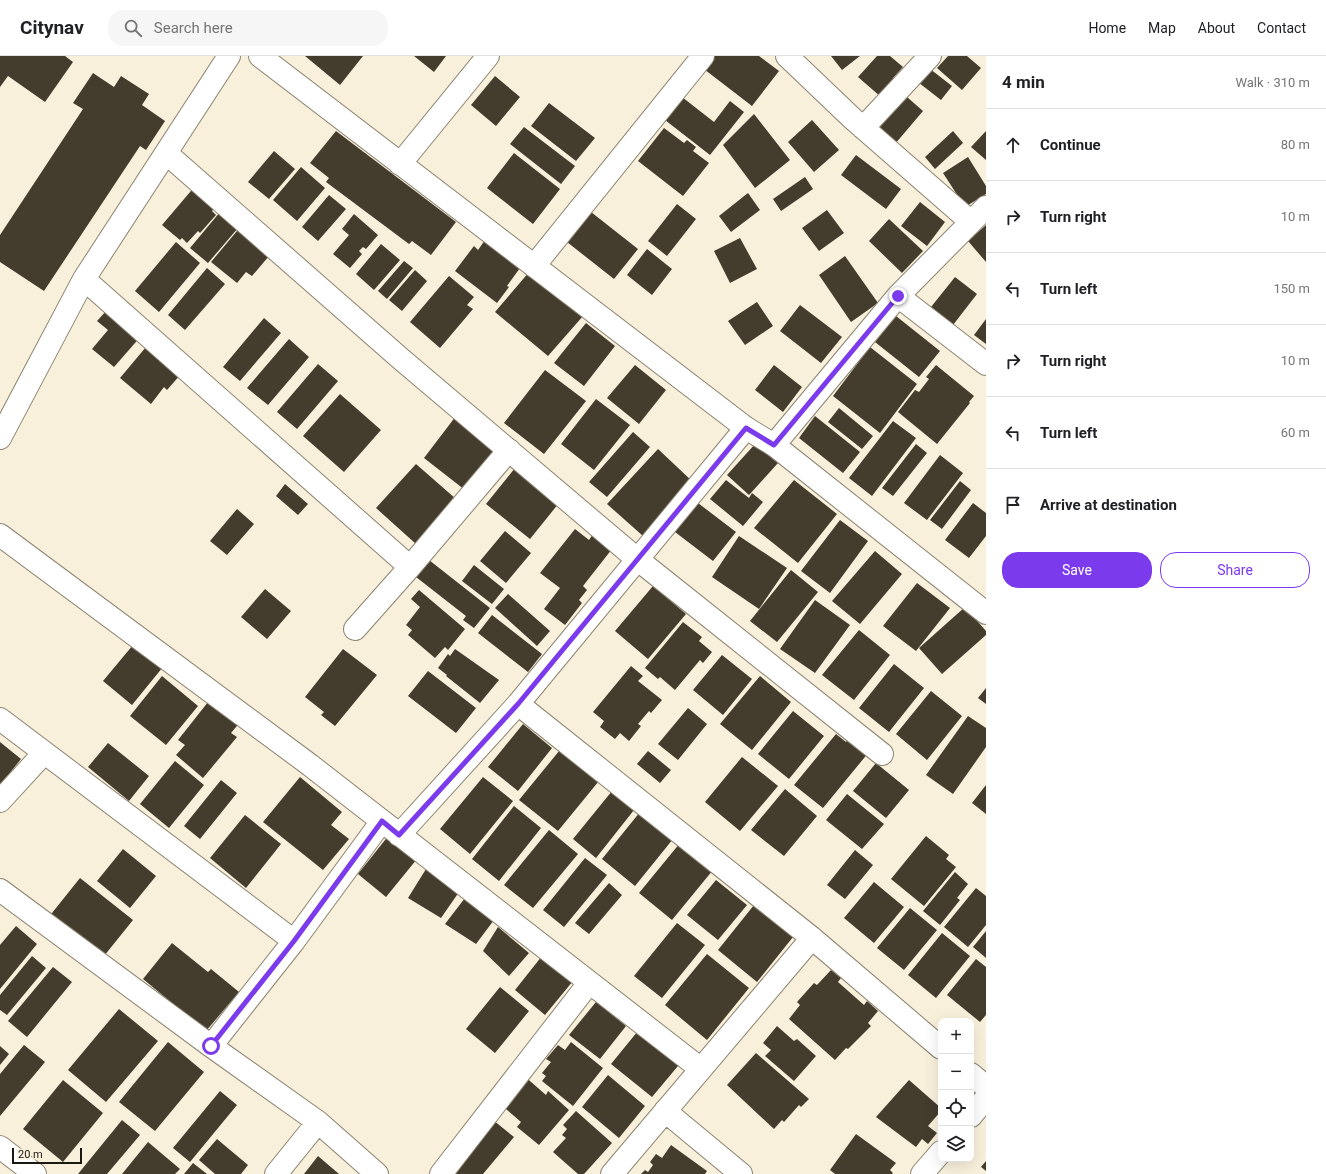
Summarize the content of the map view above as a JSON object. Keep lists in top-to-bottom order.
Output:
{
  "scale_bar": "20 m",
  "page": {
    "header": "Citynav",
    "search": "Search here",
    "nav": [
      "Home",
      "Map",
      "About",
      "Contact"
    ],
    "heading": ["4 min", "Walk · 310 m"],
    "list": [
      ["Continue", "80 m"],
      ["Turn right", "10 m"],
      ["Turn left", "150 m"],
      ["Turn right", "10 m"],
      ["Turn left", "60 m"],
      "Arrive at destination"
    ],
    "buttons": ["Save", "Share"],
    "map_buttons": ["+", "−"],
    "scale": "20 m"
  }
}
